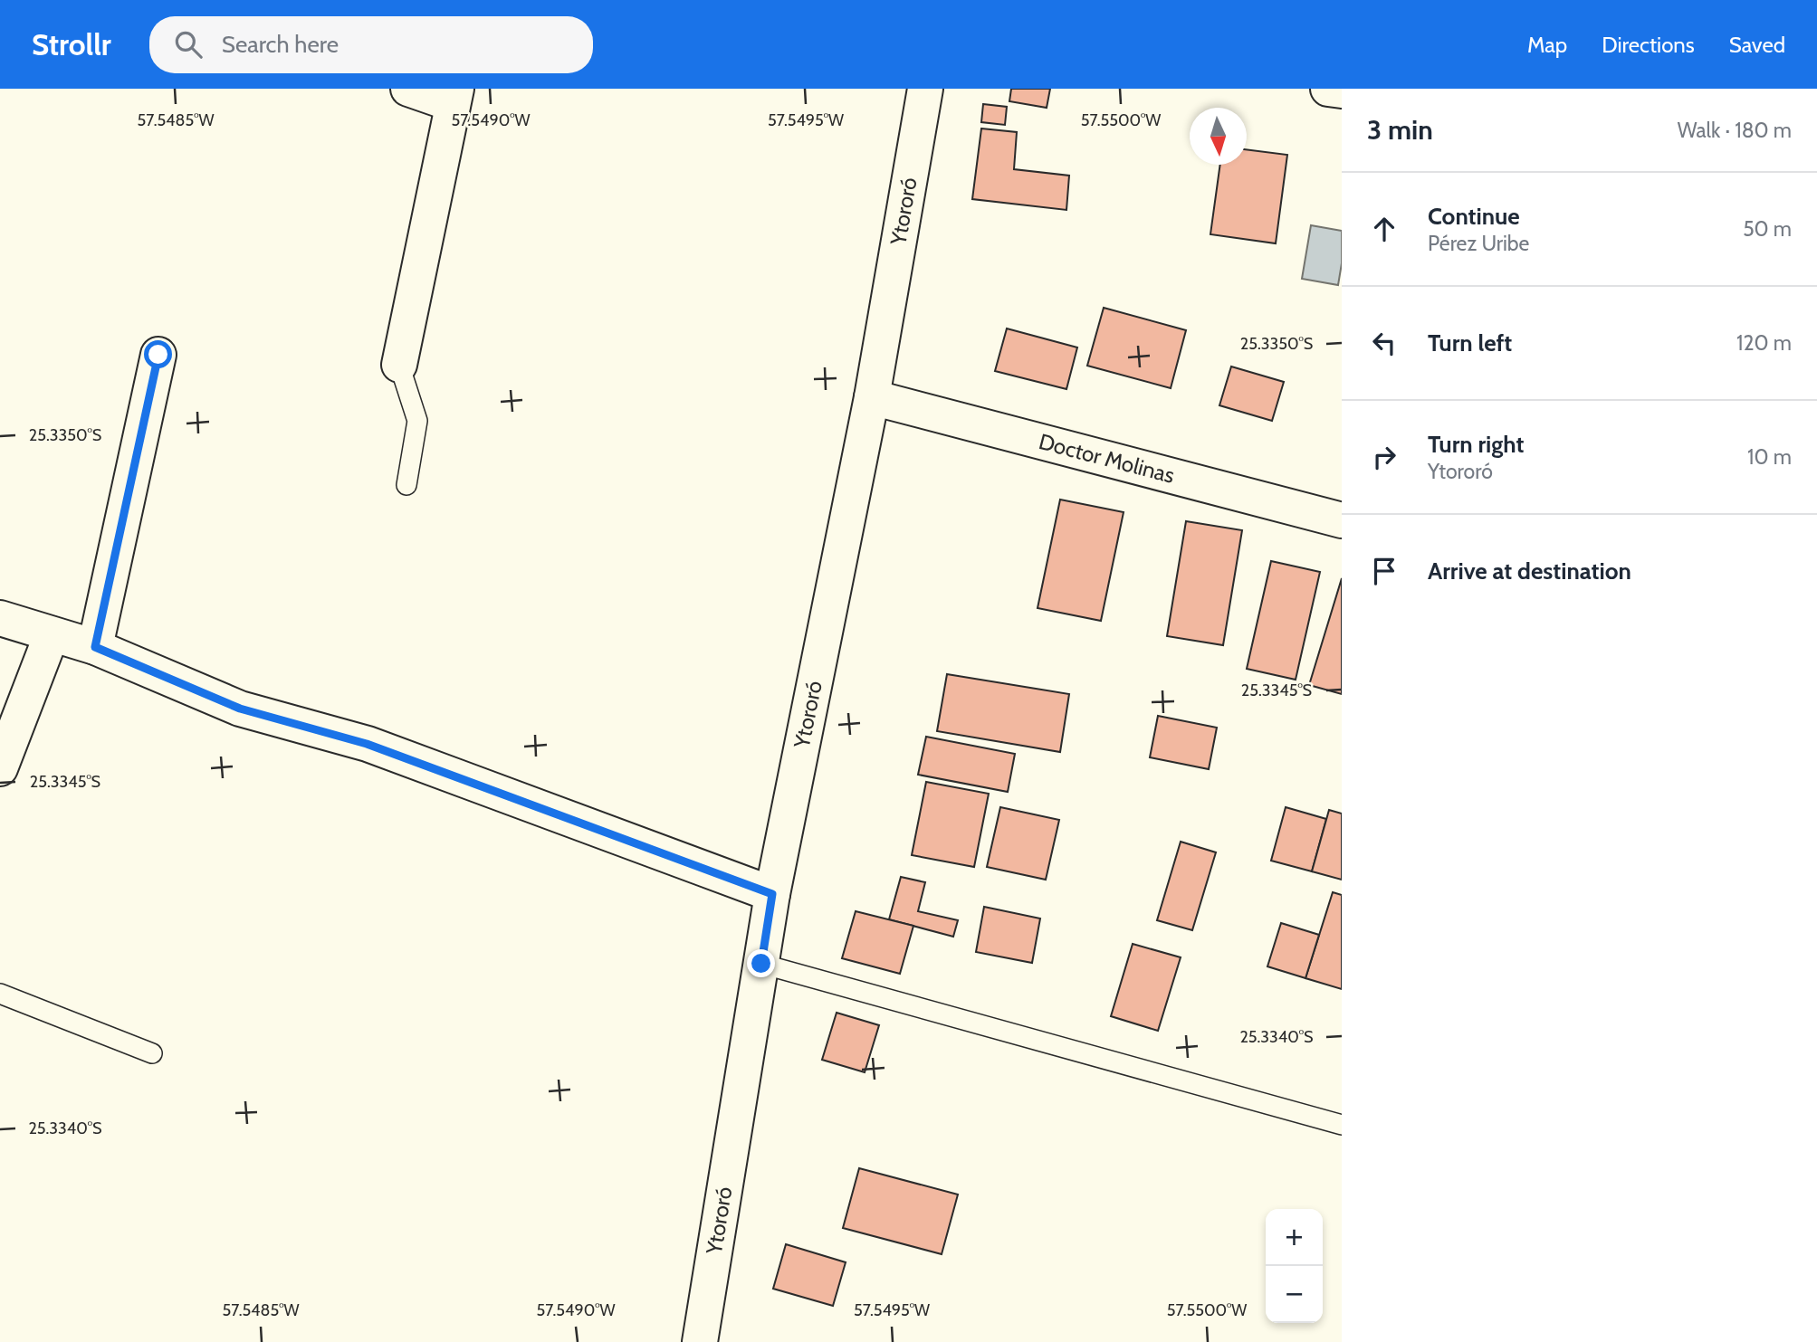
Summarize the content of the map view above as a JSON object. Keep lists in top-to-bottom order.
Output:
{
  "streets": {
    "street": ["Ytororó", "Doctor Molinas"]
  },
  "crossings": [
    ["Ytororó", "Doctor Molinas"]
  ],
  "north": "bottom",
  "page": {
    "header": "Strollr",
    "search": "Search here",
    "nav": ["Map", "Directions", "Saved"],
    "heading": ["3 min", "Walk · 180 m"],
    "list": [
      ["Continue", "Pérez Uribe", "50 m"],
      ["Turn left", "120 m"],
      ["Turn right", "Ytororó", "10 m"],
      "Arrive at destination"
    ],
    "map_buttons": ["+", "−"]
  },
  "coordinates": [
    "57.5485°W",
    "57.5490°W",
    "57.5495°W",
    "57.5500°W",
    "25.3350°S",
    "25.3345°S",
    "25.3340°S"
  ]
}
